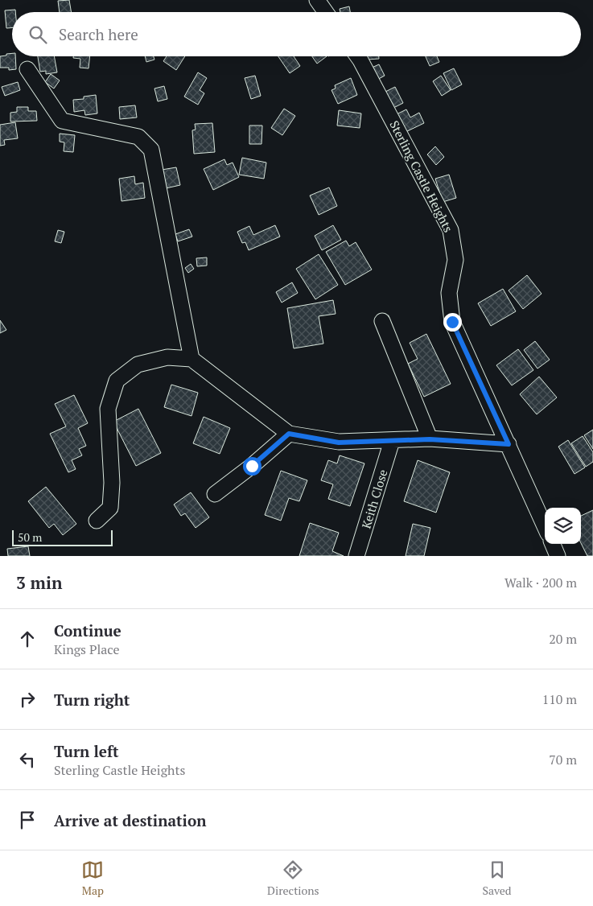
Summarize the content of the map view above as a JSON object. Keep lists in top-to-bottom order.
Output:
{
  "streets": {
    "street": ["Sterling Castle Heights", "Keith Close"]
  },
  "scale_bar": "50 m",
  "page": {
    "search": "Search here",
    "scale": "50 m",
    "heading": ["3 min", "Walk · 200 m"],
    "list": [
      ["Continue", "Kings Place", "20 m"],
      ["Turn right", "110 m"],
      ["Turn left", "Sterling Castle Heights", "70 m"],
      "Arrive at destination"
    ],
    "nav": ["Map", "Directions", "Saved"]
  }
}
